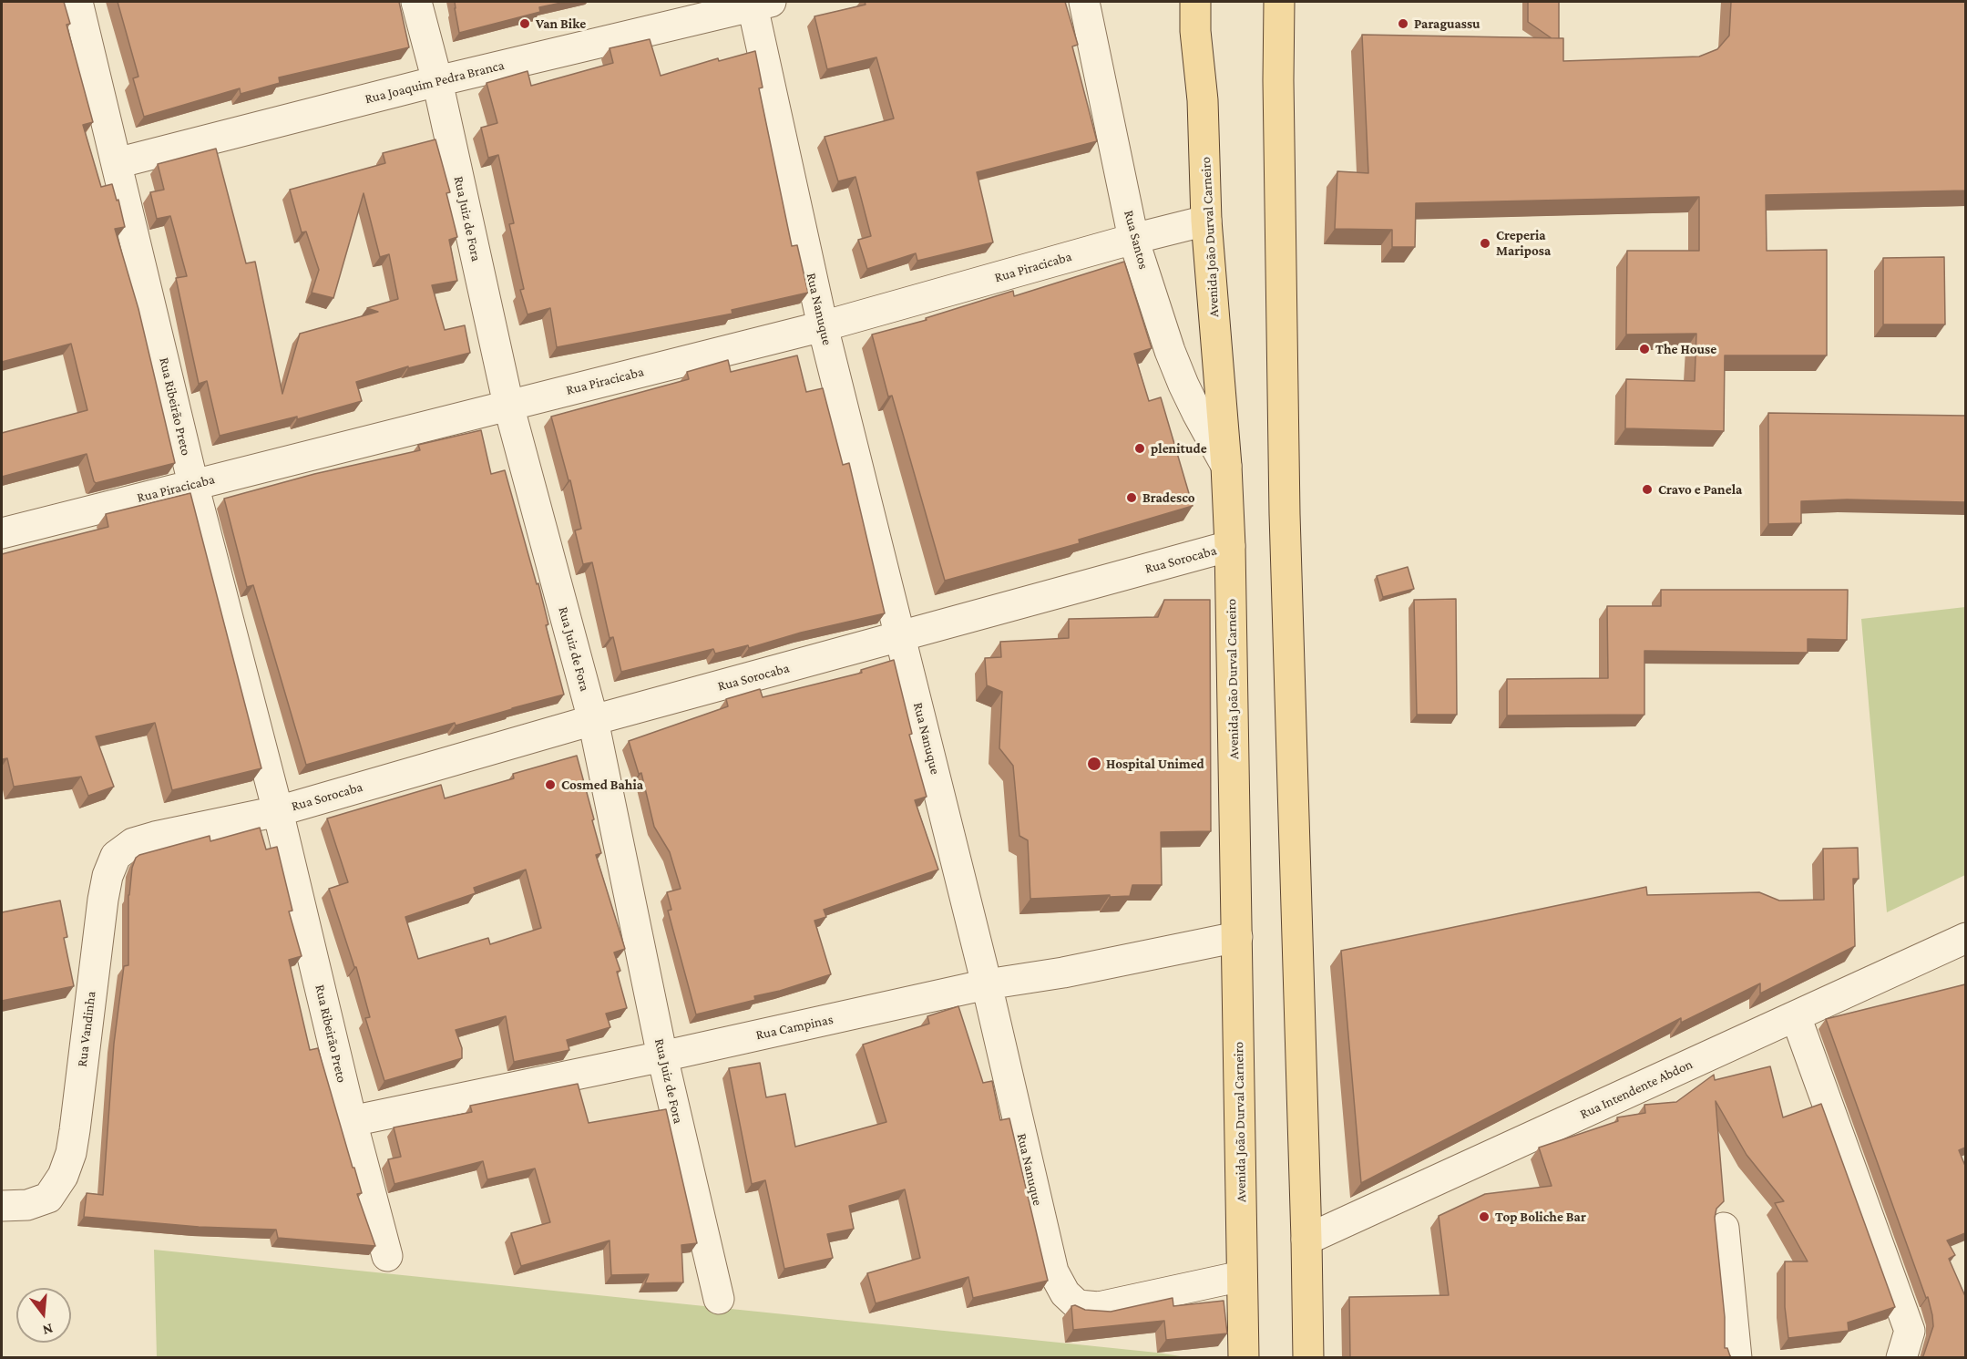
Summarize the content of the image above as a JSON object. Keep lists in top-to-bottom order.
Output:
{
  "streets": {
    "main road": ["Avenida João Durval Carneiro"],
    "street": [
      "Rua Joaquim Pedra Branca",
      "Rua Juiz de Fora",
      "Rua Santos",
      "Rua Piracicaba",
      "Rua Nanuque",
      "Rua Ribeirão Preto",
      "Rua Sorocaba",
      "Rua Campinas",
      "Rua Vandinha",
      "Rua Intendente Abdon"
    ]
  },
  "crossings": [
    ["Rua Joaquim Pedra Branca", "Rua Juiz de Fora"],
    ["Rua Joaquim Pedra Branca", "Rua Nanuque"],
    ["Rua Joaquim Pedra Branca", "Rua Ribeirão Preto"],
    ["Rua Juiz de Fora", "Rua Piracicaba"],
    ["Rua Juiz de Fora", "Rua Sorocaba"],
    ["Rua Juiz de Fora", "Rua Campinas"],
    ["Avenida João Durval Carneiro", "Rua Santos"],
    ["Avenida João Durval Carneiro", "Rua Piracicaba"],
    ["Avenida João Durval Carneiro", "Rua Nanuque"],
    ["Avenida João Durval Carneiro", "Rua Sorocaba"],
    ["Avenida João Durval Carneiro", "Rua Campinas"],
    ["Rua Santos", "Rua Piracicaba"],
    ["Rua Piracicaba", "Rua Nanuque"],
    ["Rua Piracicaba", "Rua Ribeirão Preto"],
    ["Rua Nanuque", "Rua Sorocaba"],
    ["Rua Nanuque", "Rua Campinas"],
    ["Rua Ribeirão Preto", "Rua Sorocaba"],
    ["Rua Ribeirão Preto", "Rua Campinas"],
    ["Rua Ribeirão Preto", "Rua Vandinha"],
    ["Rua Sorocaba", "Rua Vandinha"]
  ],
  "places": [
    "Van Bike",
    "Paraguassu",
    "Creperia Mariposa",
    "The House",
    "plenitude",
    "Cravo e Panela",
    "Bradesco",
    "Hospital Unimed",
    "Cosmed Bahia",
    "Top Boliche Bar"
  ],
  "north": "bottom"
}
